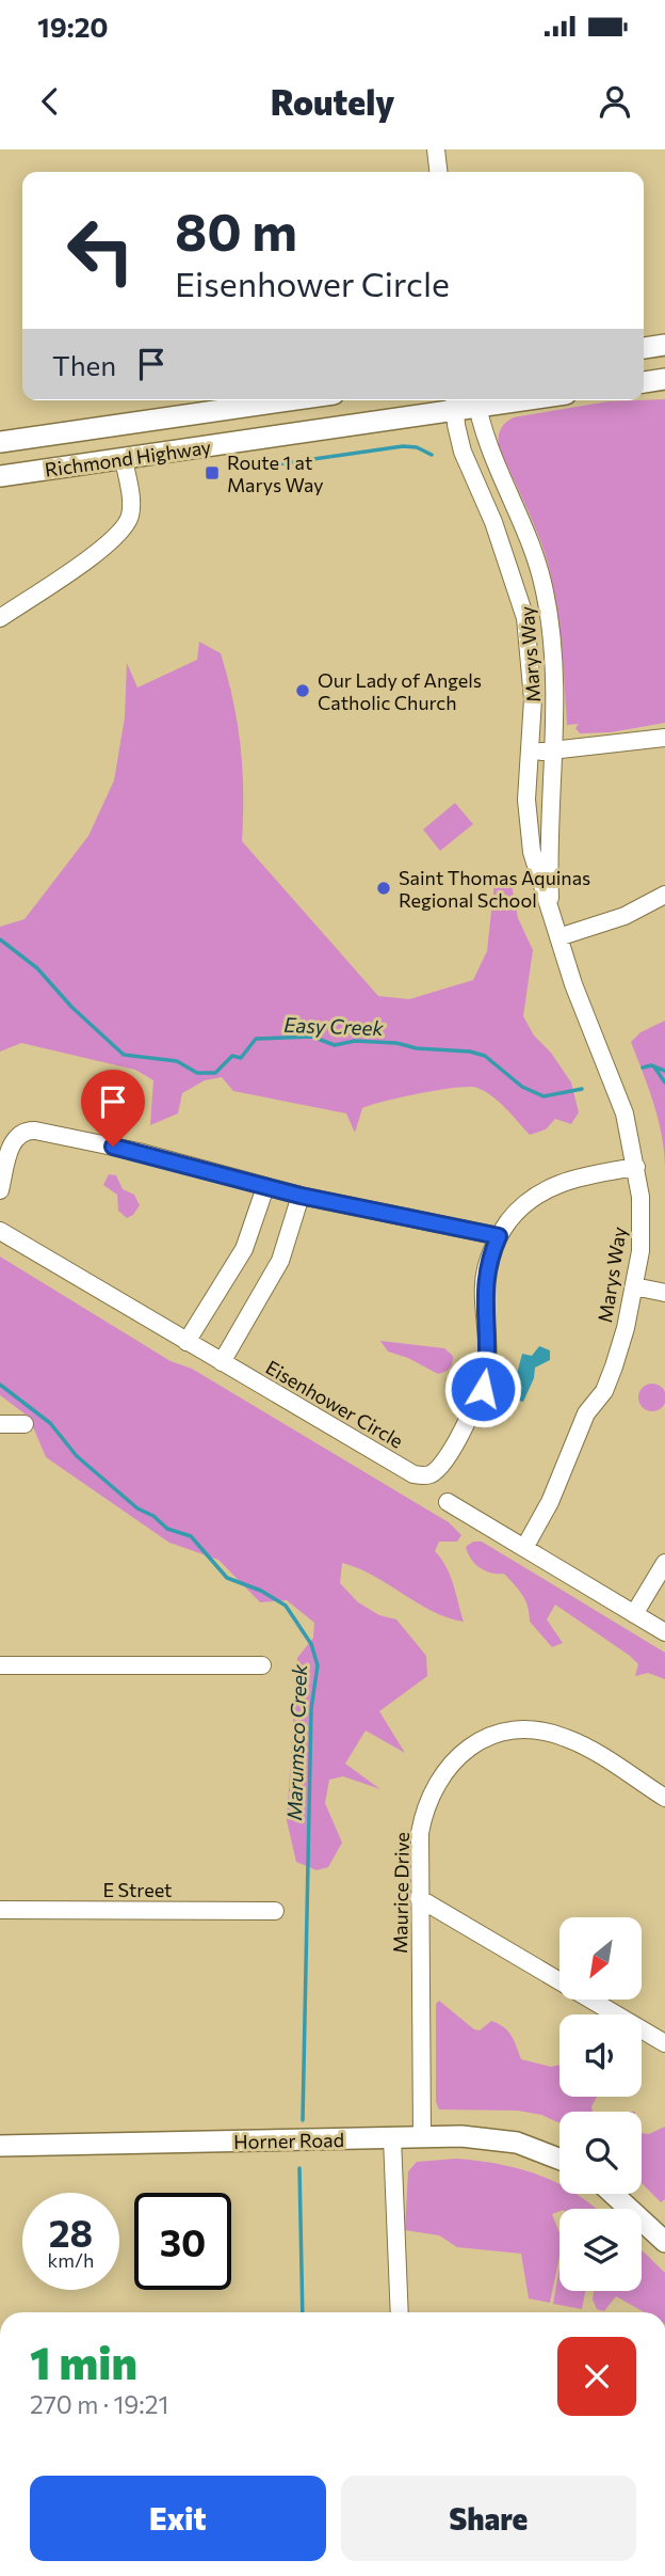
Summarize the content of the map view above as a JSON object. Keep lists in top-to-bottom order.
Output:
{
  "streets": {
    "main road": ["Richmond Highway", "Horner Road"],
    "street": [
      "Marys Way",
      "Eisenhower Circle",
      "E Street",
      "Maurice Drive"
    ]
  },
  "crossings": [
    ["Richmond Highway", "Marys Way"],
    ["Marys Way", "Eisenhower Circle"],
    ["Maurice Drive", "Horner Road"]
  ],
  "water": ["Easy Creek", "Marumsco Creek"],
  "places": {
    "transit": ["Route 1 at Marys Way"],
    "other": ["Our Lady of Angels Catholic Church", "Saint Thomas Aquinas Regional School"]
  },
  "north": "bottom left",
  "page": {
    "status": "19:20",
    "header": "Routely",
    "turn": ["80 m", "Eisenhower Circle"],
    "then": "Then",
    "speed": "28 km/h",
    "limit": "30",
    "heading": ["1 min", "270 m · 19:21"],
    "buttons": ["Exit", "Share"]
  }
}
